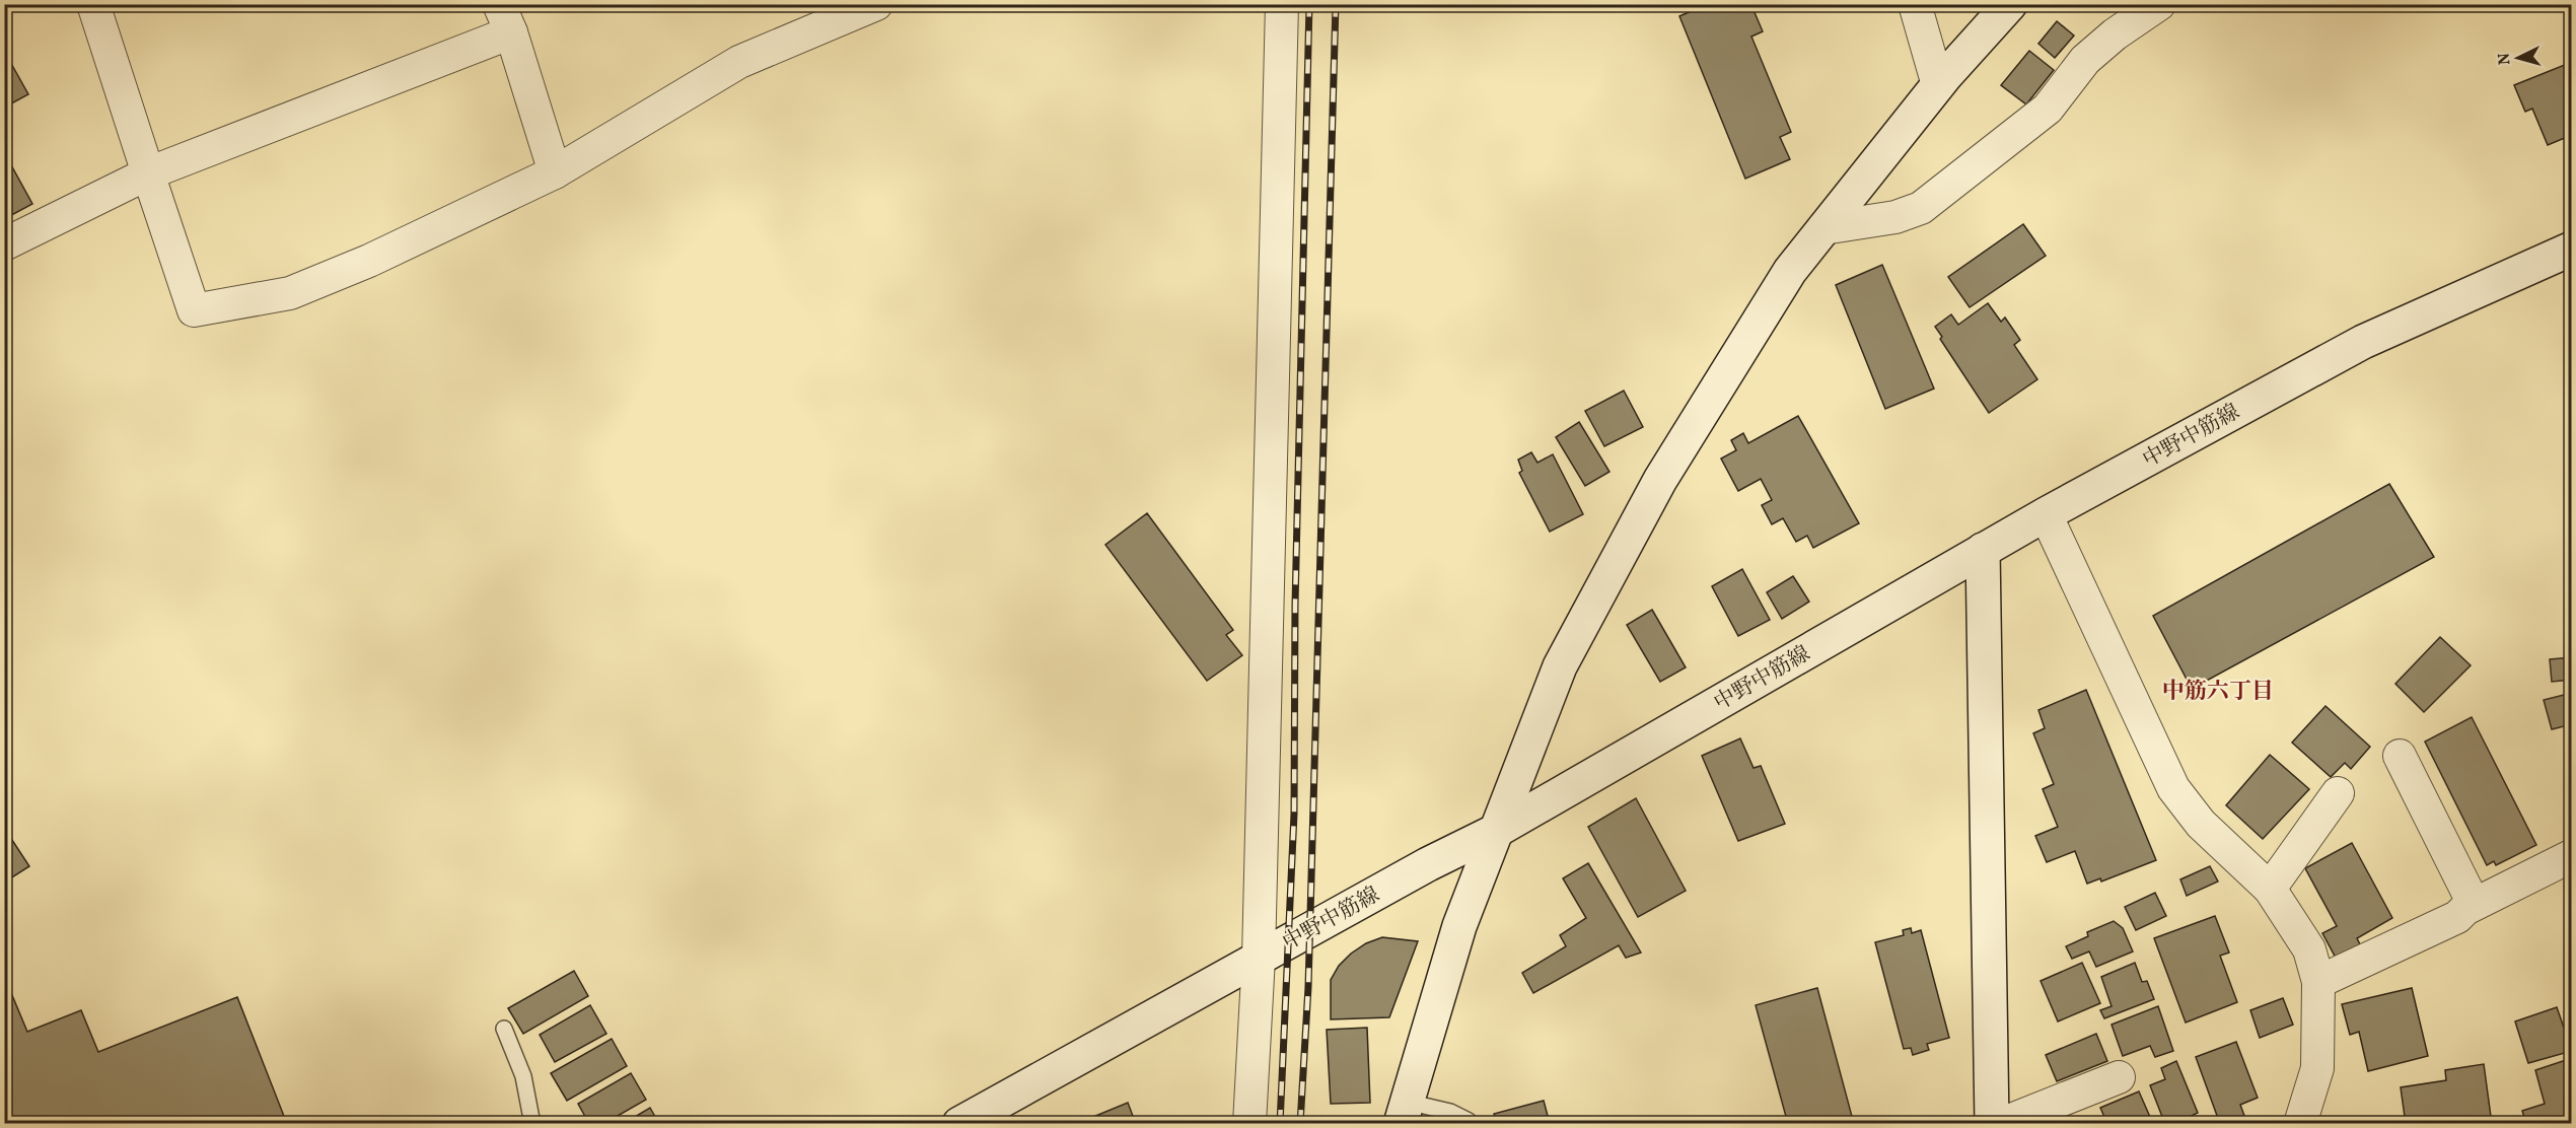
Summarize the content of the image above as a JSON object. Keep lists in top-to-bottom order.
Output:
{
  "streets": {
    "street": ["中野中筋線"]
  },
  "districts": ["中筋六丁目"],
  "north": "left"
}
